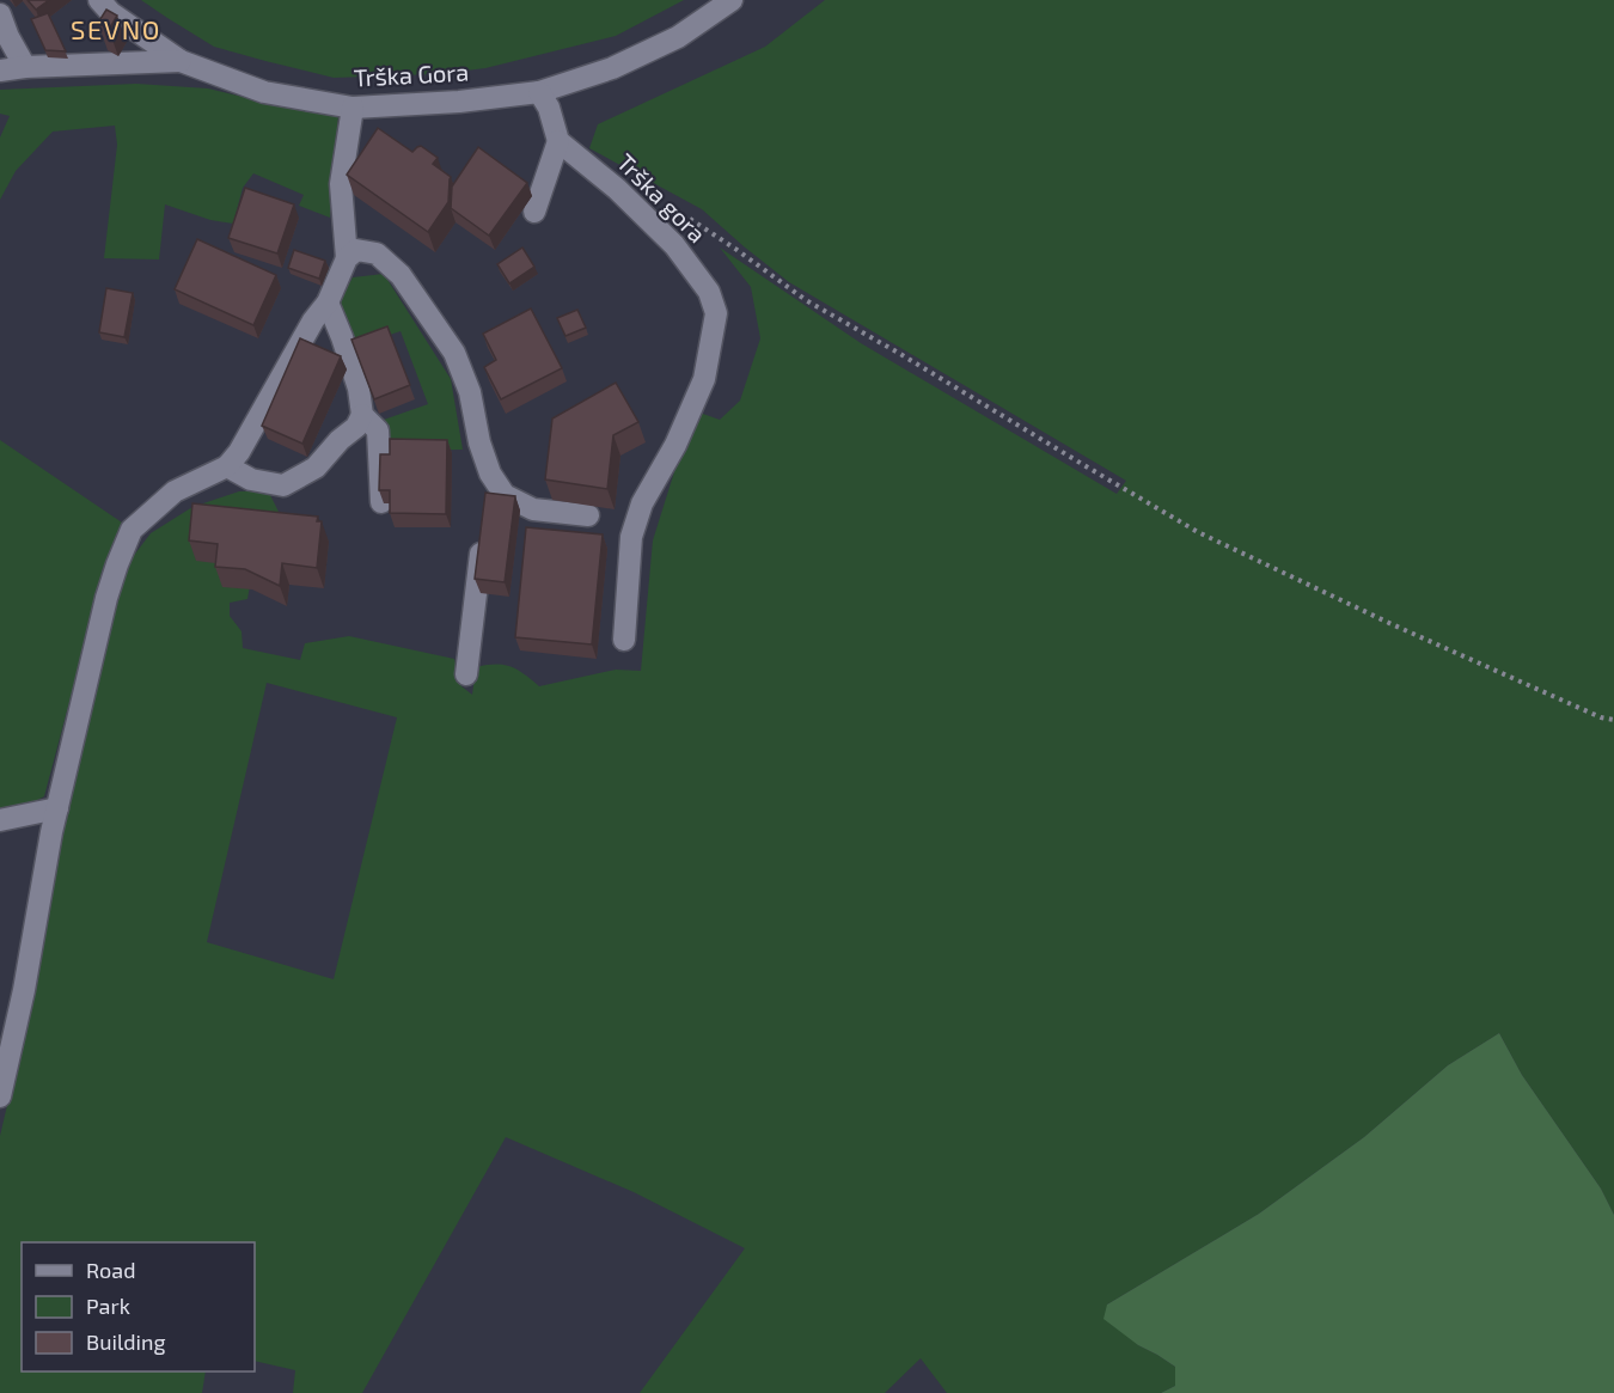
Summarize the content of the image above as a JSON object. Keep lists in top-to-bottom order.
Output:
{
  "streets": {
    "street": ["Trška Gora", "Trška gora"]
  },
  "districts": ["SEVNO"],
  "legend": ["Road", "Park", "Building"]
}
